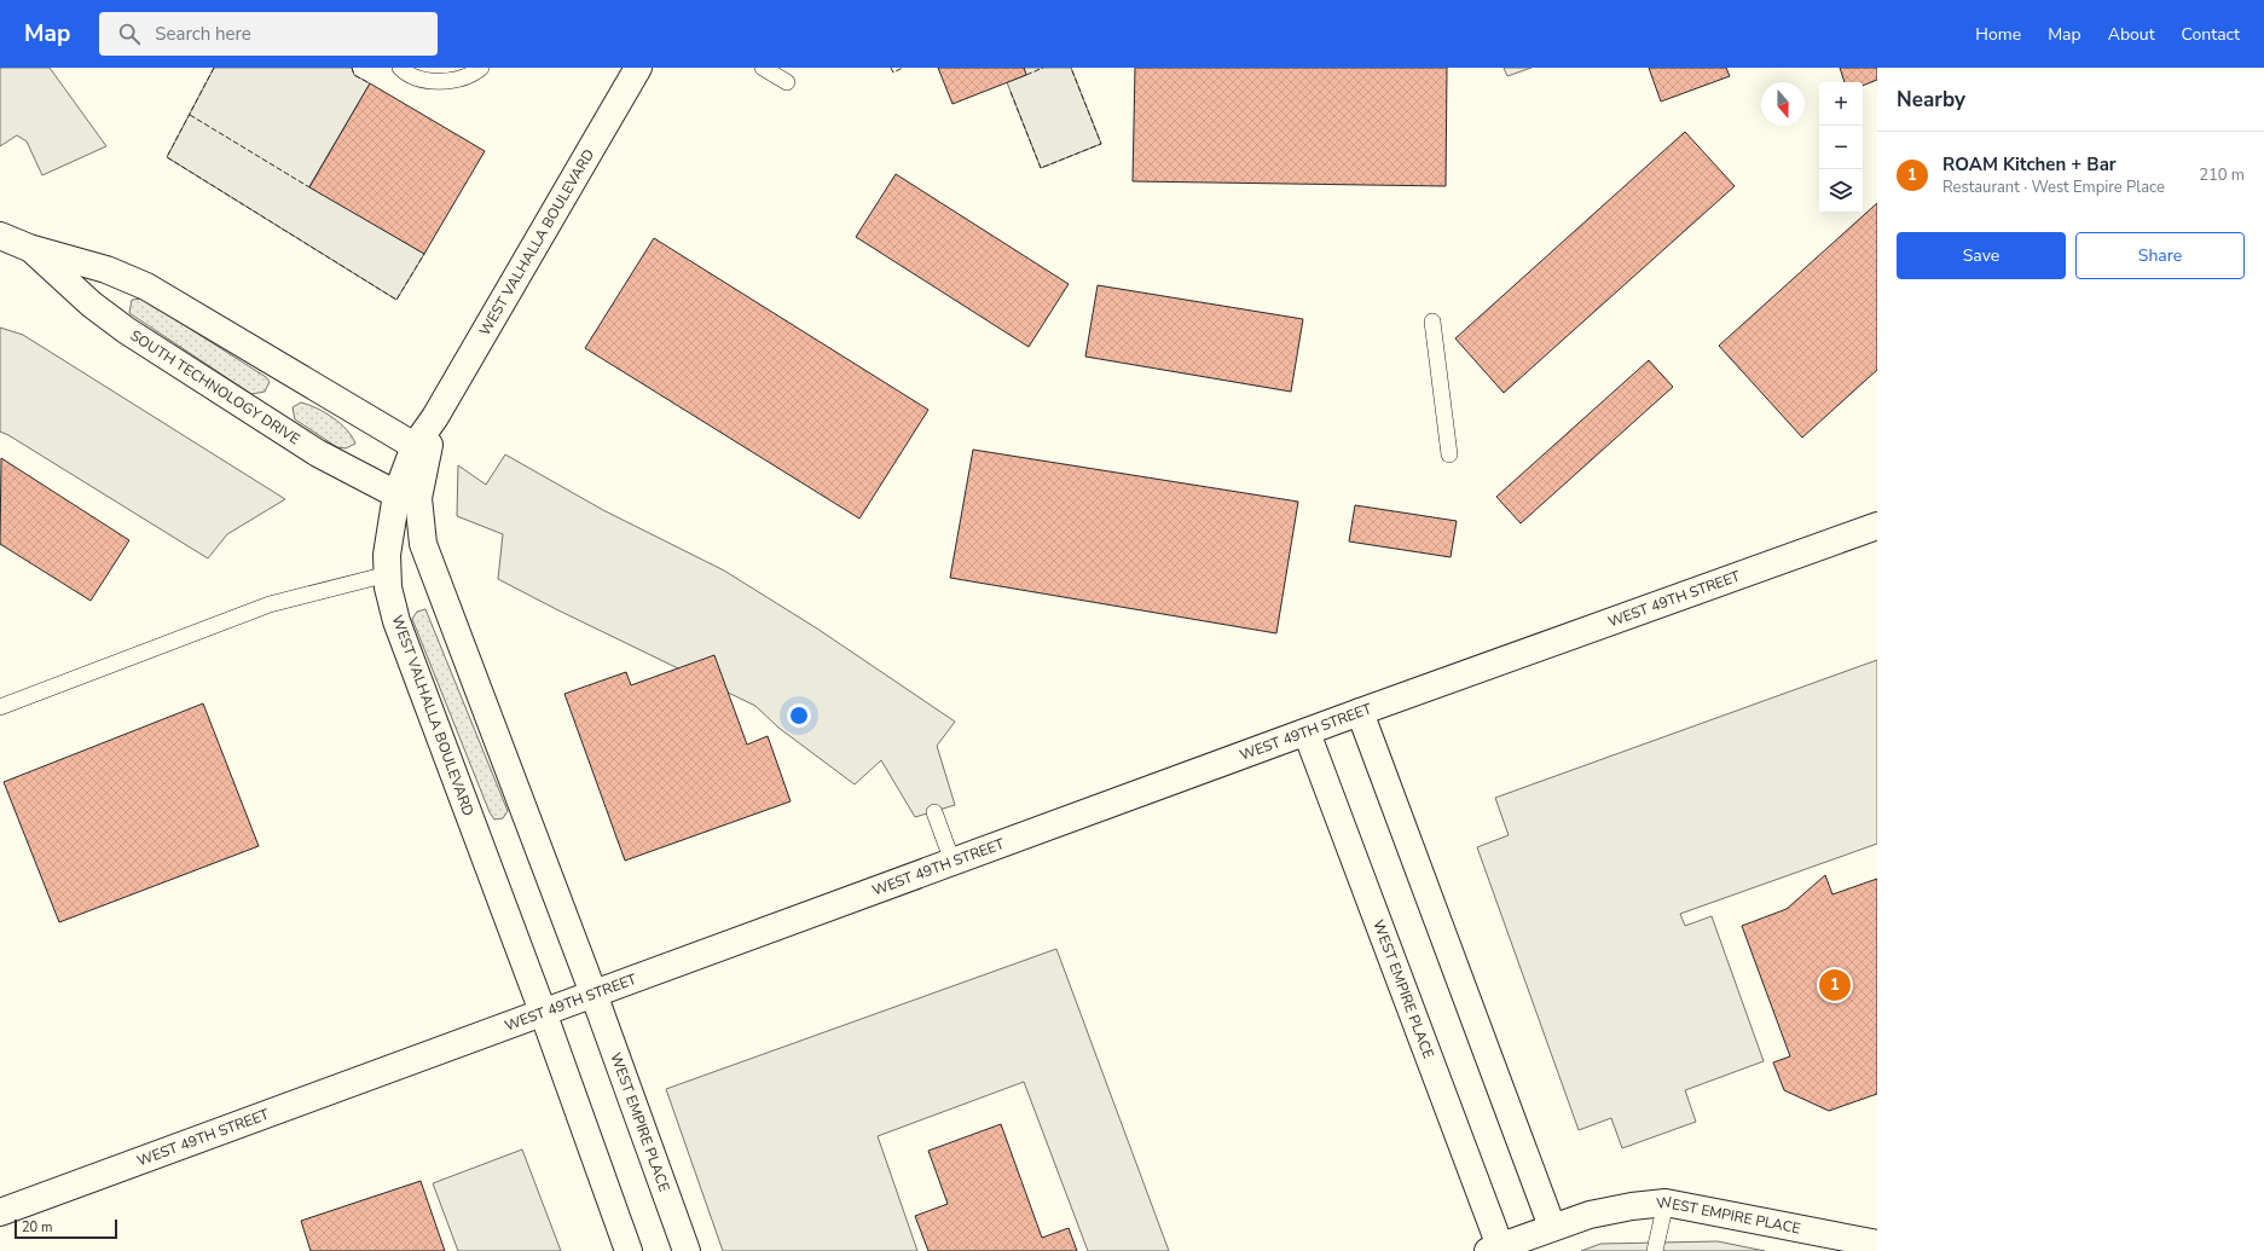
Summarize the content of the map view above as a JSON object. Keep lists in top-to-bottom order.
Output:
{
  "streets": {
    "street": [
      "WEST VALHALLA BOULEVARD",
      "SOUTH TECHNOLOGY DRIVE",
      "WEST 49TH STREET",
      "WEST EMPIRE PLACE"
    ]
  },
  "crossings": [
    ["WEST VALHALLA BOULEVARD", "SOUTH TECHNOLOGY DRIVE"],
    ["WEST VALHALLA BOULEVARD", "WEST 49TH STREET"],
    ["WEST VALHALLA BOULEVARD", "WEST EMPIRE PLACE"],
    ["WEST 49TH STREET", "WEST EMPIRE PLACE"]
  ],
  "scale_bar": "20 m",
  "north": "bottom",
  "page": {
    "header": "Map",
    "search": "Search here",
    "nav": [
      "Home",
      "Map",
      "About",
      "Contact"
    ],
    "heading": "Nearby",
    "map_buttons": ["+", "−"],
    "list": [
      {
        "mark": "1",
        "name": "ROAM Kitchen + Bar",
        "note": "Restaurant · West Empire Place",
        "value": "210 m"
      }
    ],
    "buttons": ["Save", "Share"],
    "pins": "1",
    "scale": "20 m"
  }
}
